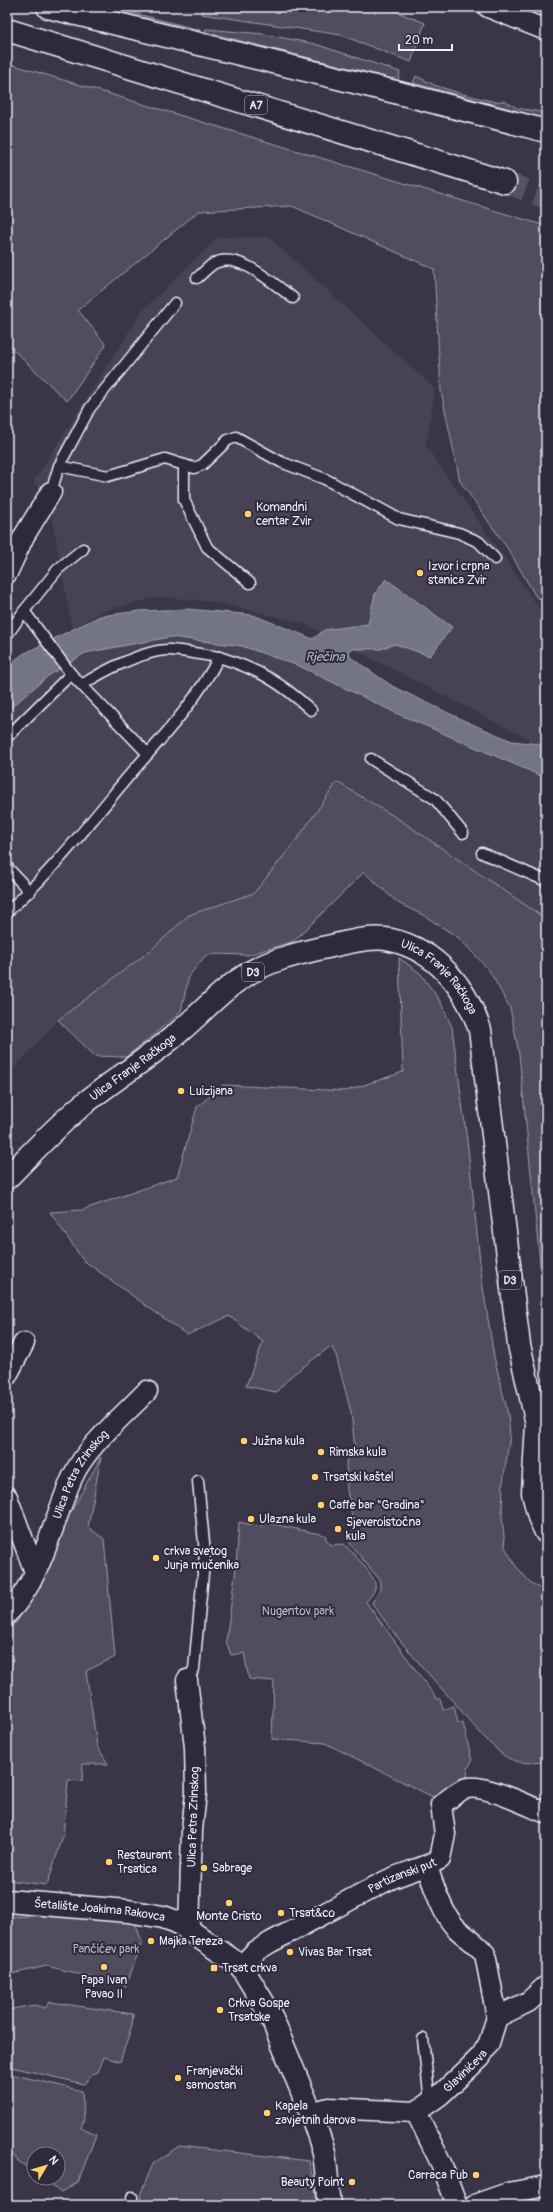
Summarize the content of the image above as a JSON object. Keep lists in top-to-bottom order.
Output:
{
  "streets": {
    "main road": [
      "A7",
      "D3",
      "Ulica Franje Račkoga",
      "Šetalište Joakima Rakovca"
    ],
    "street": ["Ulica Petra Zrinskog", "Partizanski put", "Glavinićeva"]
  },
  "crossings": [
    ["Ulica Petra Zrinskog", "Šetalište Joakima Rakovca"],
    ["Partizanski put", "Šetalište Joakima Rakovca"],
    ["Partizanski put", "Glavinićeva"]
  ],
  "water": ["Rječina"],
  "parks": ["Nugentov park", "Pančićev park"],
  "places": {
    "other": [
      "Komandni centar Zvir",
      "Izvor i crpna stanica Zvir",
      "Luizijana",
      "Južna kula",
      "Rimska kula",
      "Trsatski kaštel",
      "Caffe bar \"Gradina\"",
      "Ulazna kula",
      "Sjeveroistočna kula",
      "crkva svetog Jurja mučenika",
      "Restaurant Trsatica",
      "Sabrage",
      "Monte Cristo",
      "Trsat&co",
      "Majka Tereza",
      "Vivas Bar Trsat",
      "Papa Ivan Pavao II",
      "Crkva Gospe Trsatske",
      "Franjevački samostan",
      "Kapela zavjetnih darova",
      "Carraca Pub",
      "Beauty Point"
    ],
    "transit": ["Trsat crkva"]
  },
  "scale_bar": "20 m",
  "north": "top right"
}
